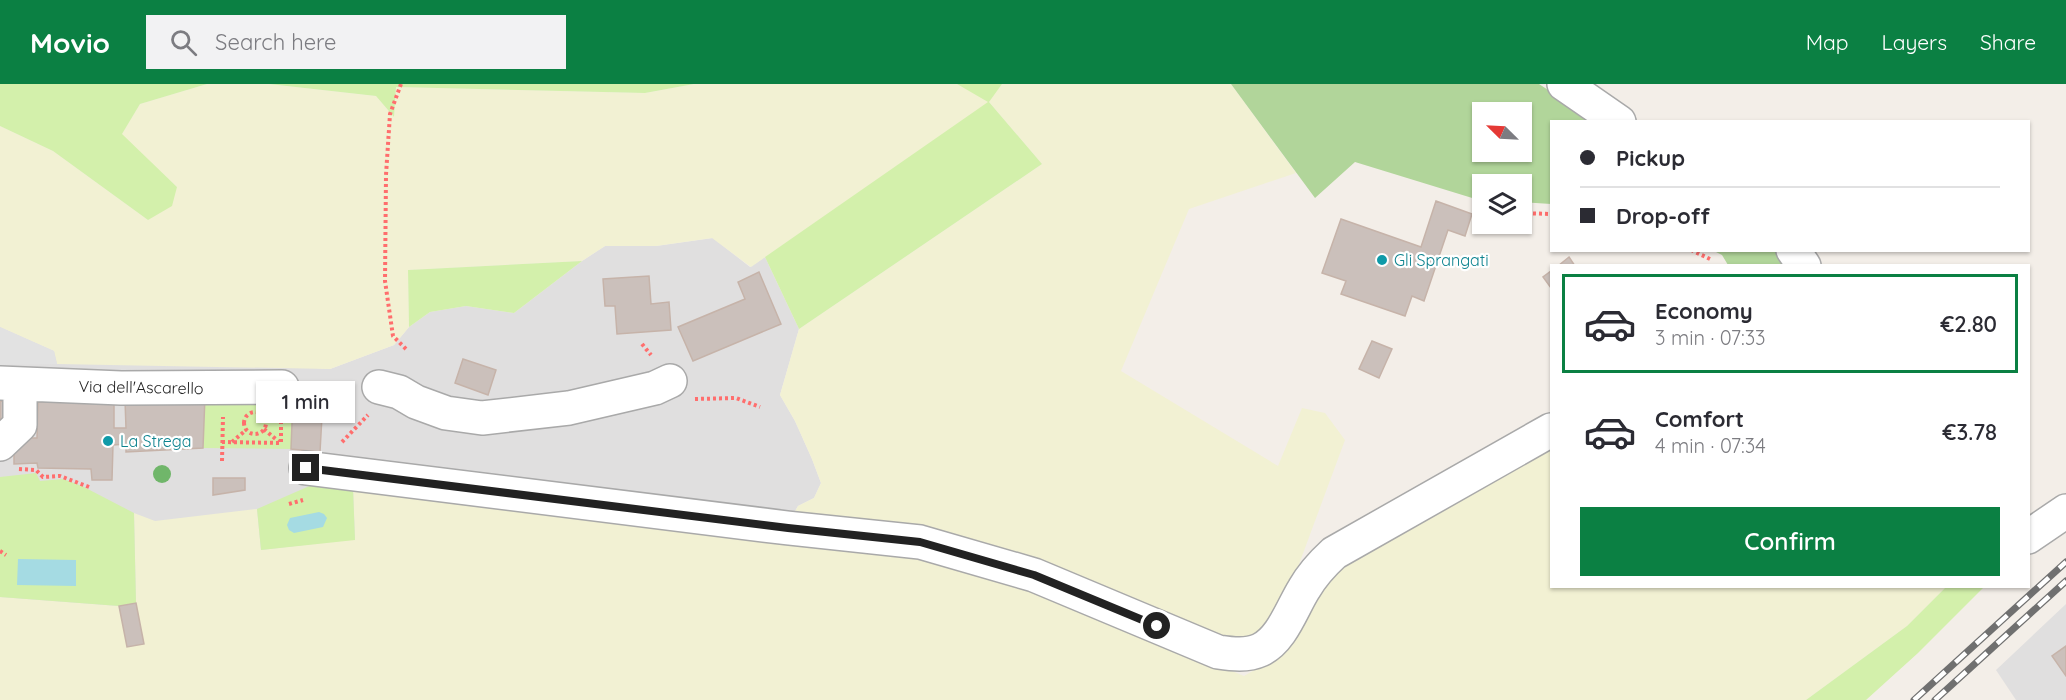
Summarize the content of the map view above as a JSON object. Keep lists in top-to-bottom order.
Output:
{
  "streets": {
    "street": ["Via dell'Ascarello"]
  },
  "places": ["Gli Sprangati", "La Strega"],
  "north": "top left",
  "page": {
    "header": "Movio",
    "search": "Search here",
    "nav": ["Map", "Layers", "Share"],
    "banner": ["Pickup", "Drop-off"],
    "list": [
      {
        "name": "Economy",
        "note": "3 min · 07:33",
        "value": "€2.80"
      },
      {
        "name": "Comfort",
        "note": "4 min · 07:34",
        "value": "€3.78"
      }
    ],
    "bubble": "1 min",
    "buttons": "Confirm"
  }
}
